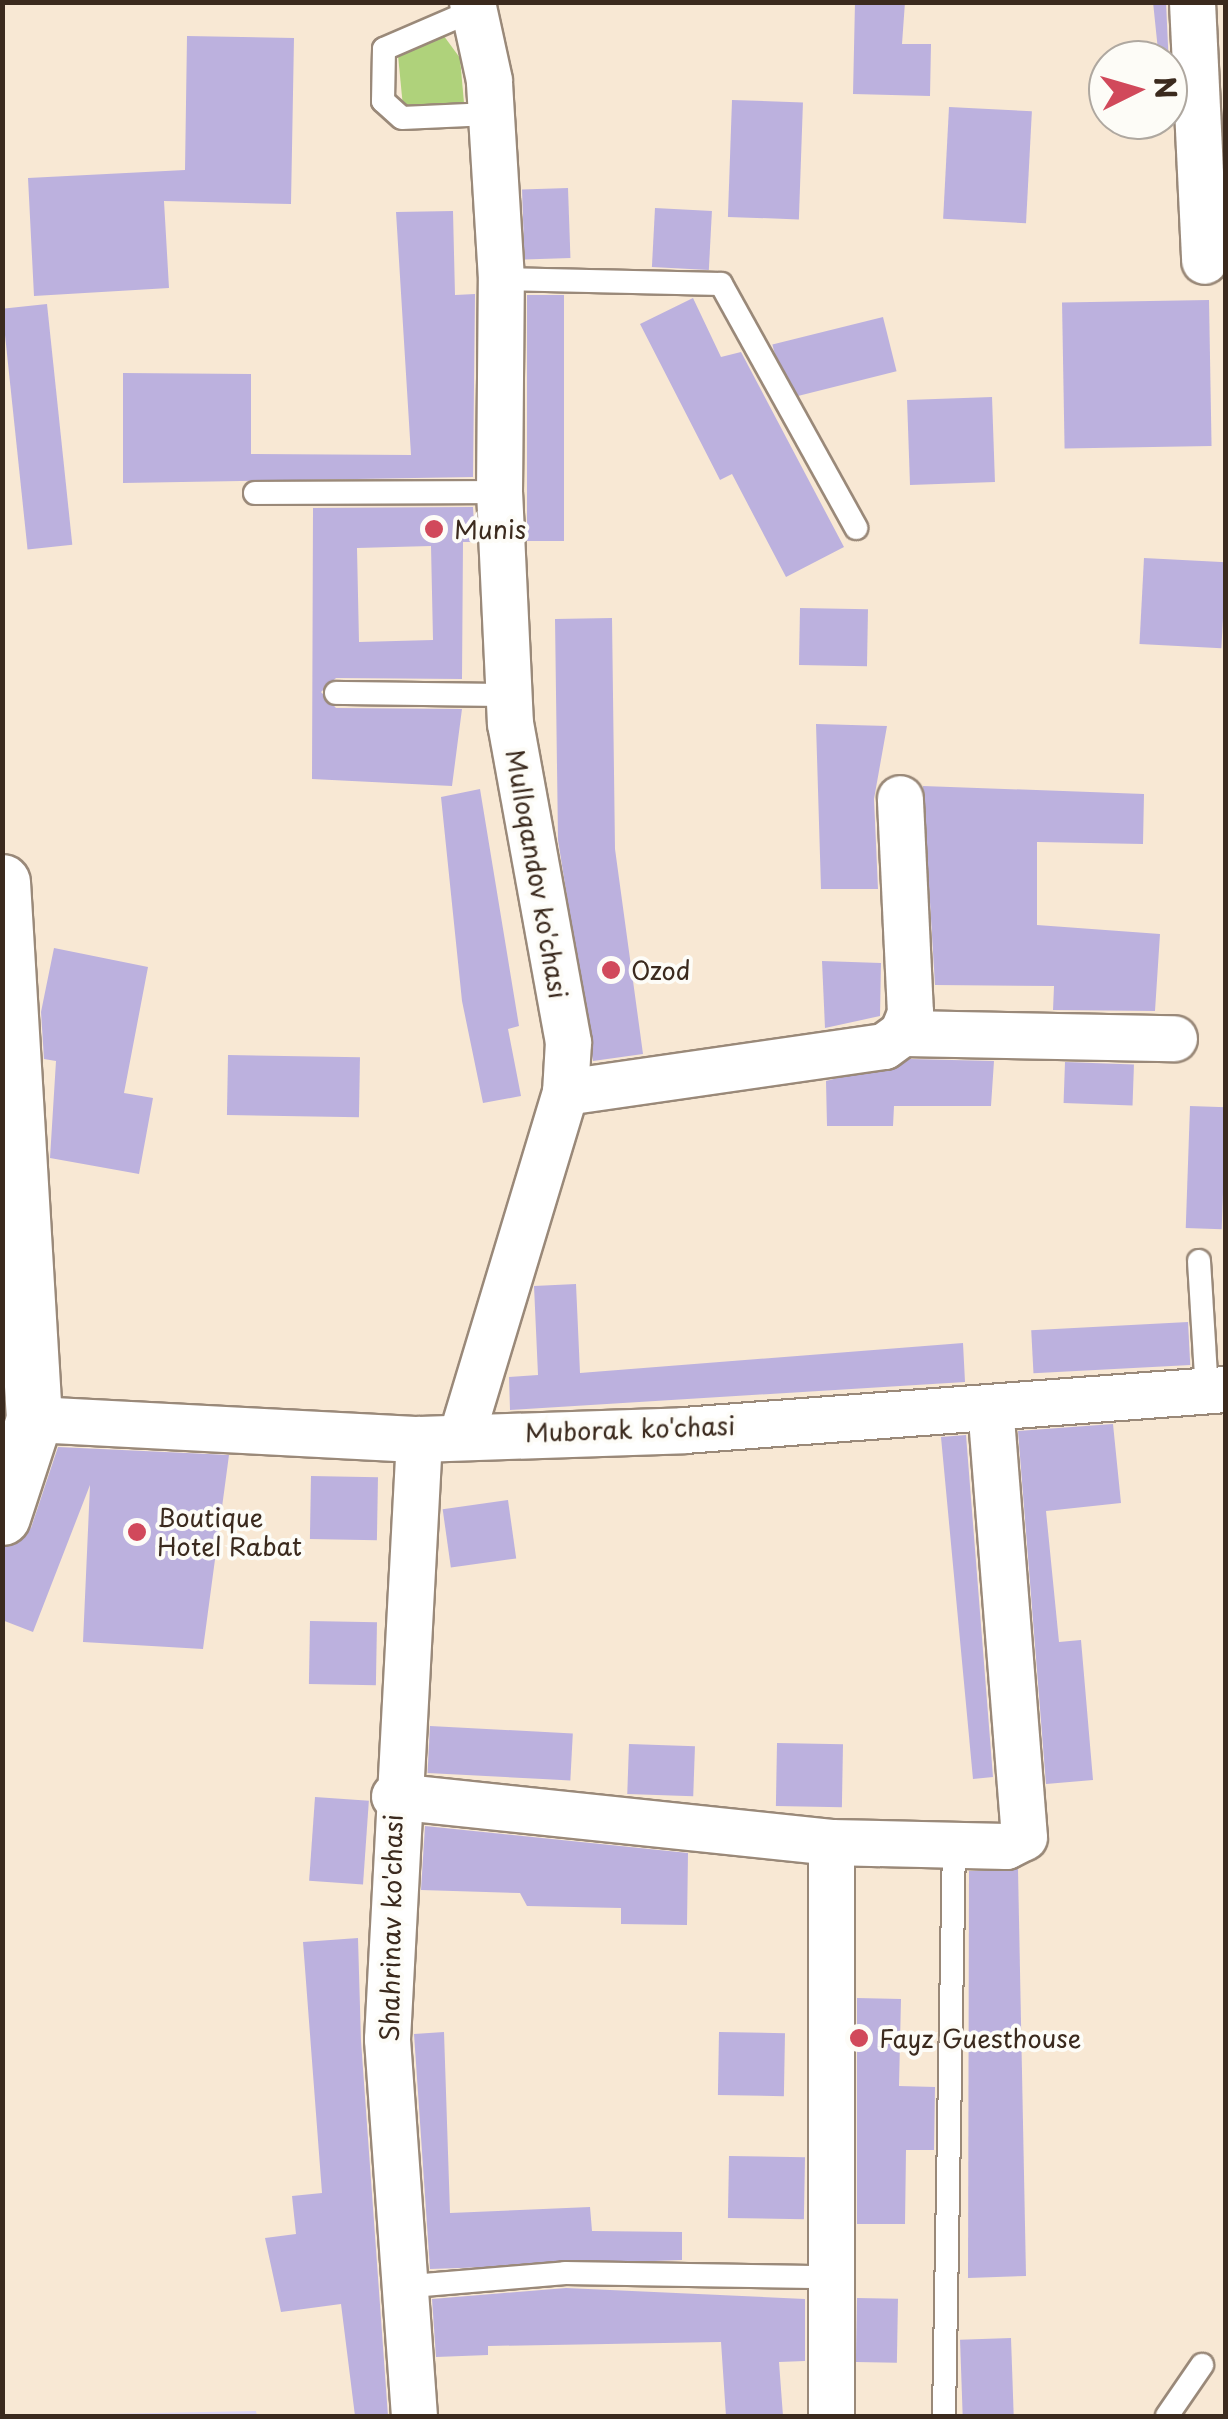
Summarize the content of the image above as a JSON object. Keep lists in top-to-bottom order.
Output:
{
  "streets": {
    "street": ["Mulloqandov ko'chasi", "Muborak ko'chasi", "Shahrinav ko'chasi"]
  },
  "crossings": [
    ["Mulloqandov ko'chasi", "Muborak ko'chasi"],
    ["Mulloqandov ko'chasi", "Shahrinav ko'chasi"],
    ["Muborak ko'chasi", "Shahrinav ko'chasi"]
  ],
  "places": [
    "Munis",
    "Ozod",
    "Boutique Hotel Rabat",
    "Fayz Guesthouse"
  ],
  "north": "right"
}
